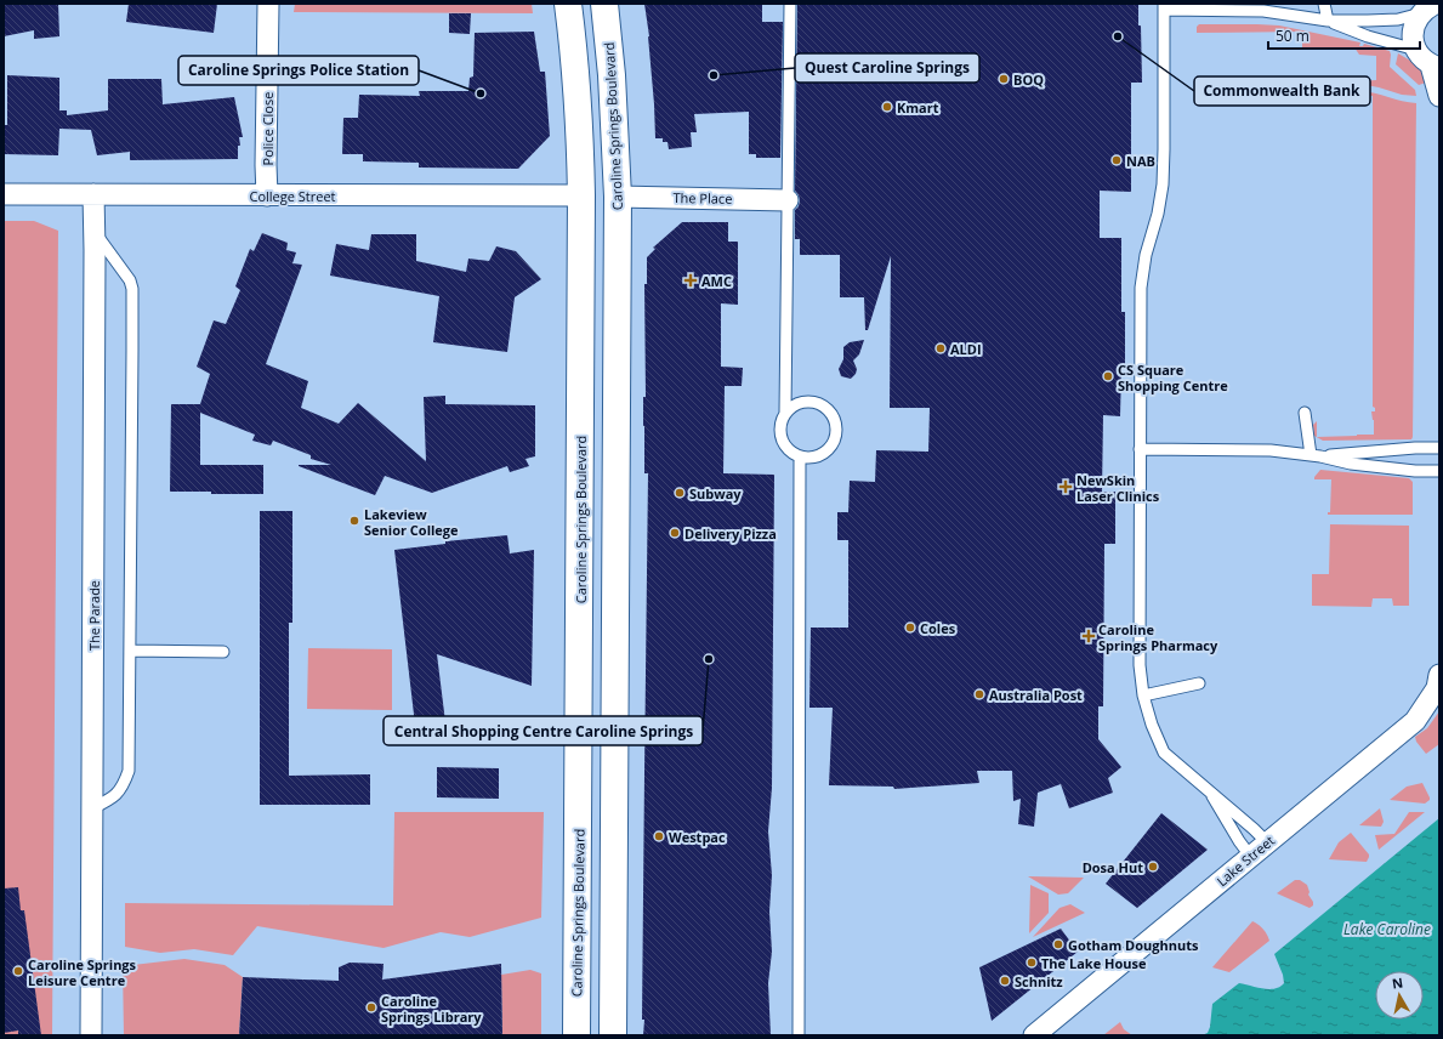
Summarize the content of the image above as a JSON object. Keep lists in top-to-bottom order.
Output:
{
  "streets": {
    "main road": ["Caroline Springs Boulevard"],
    "street": [
      "Police Close",
      "College Street",
      "The Place",
      "The Parade",
      "Lake Street"
    ]
  },
  "crossings": [
    ["Caroline Springs Boulevard", "College Street"],
    ["Caroline Springs Boulevard", "The Place"],
    ["Police Close", "College Street"],
    ["College Street", "The Parade"]
  ],
  "water": ["Lake Caroline"],
  "places": {
    "other": [
      "Commonwealth Bank",
      "Quest Caroline Springs",
      "BOQ",
      "Caroline Springs Police Station",
      "Kmart",
      "NAB",
      "ALDI",
      "CS Square Shopping Centre",
      "Subway",
      "Lakeview Senior College",
      "Delivery Pizza",
      "Coles",
      "Central Shopping Centre Caroline Springs",
      "Australia Post",
      "Westpac",
      "Dosa Hut",
      "Gotham Doughnuts",
      "The Lake House",
      "Caroline Springs Leisure Centre",
      "Schnitz",
      "Caroline Springs Library"
    ],
    "health": ["AMC", "NewSkin Laser Clinics", "Caroline Springs Pharmacy"]
  },
  "scale_bar": "50 m",
  "north": "top"
}
